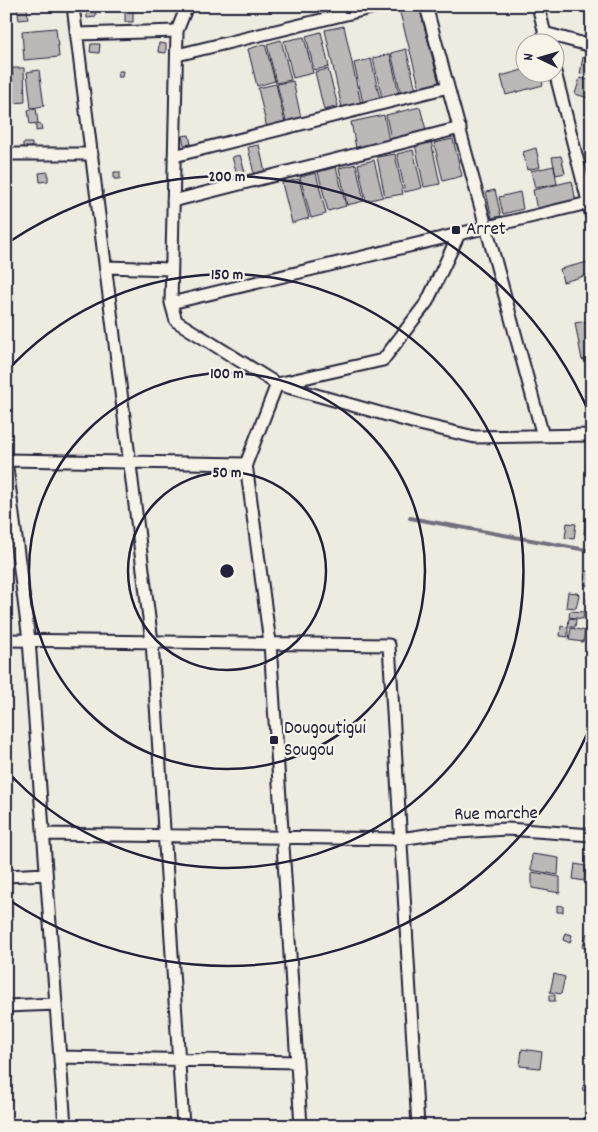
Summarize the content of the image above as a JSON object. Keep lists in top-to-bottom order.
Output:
{
  "streets": {
    "street": ["Rue marche"]
  },
  "places": {
    "transit": ["Arret", "Dougoutigui Sougou"]
  },
  "north": "left",
  "rings": [
    "200 m",
    "150 m",
    "100 m",
    "50 m"
  ]
}
